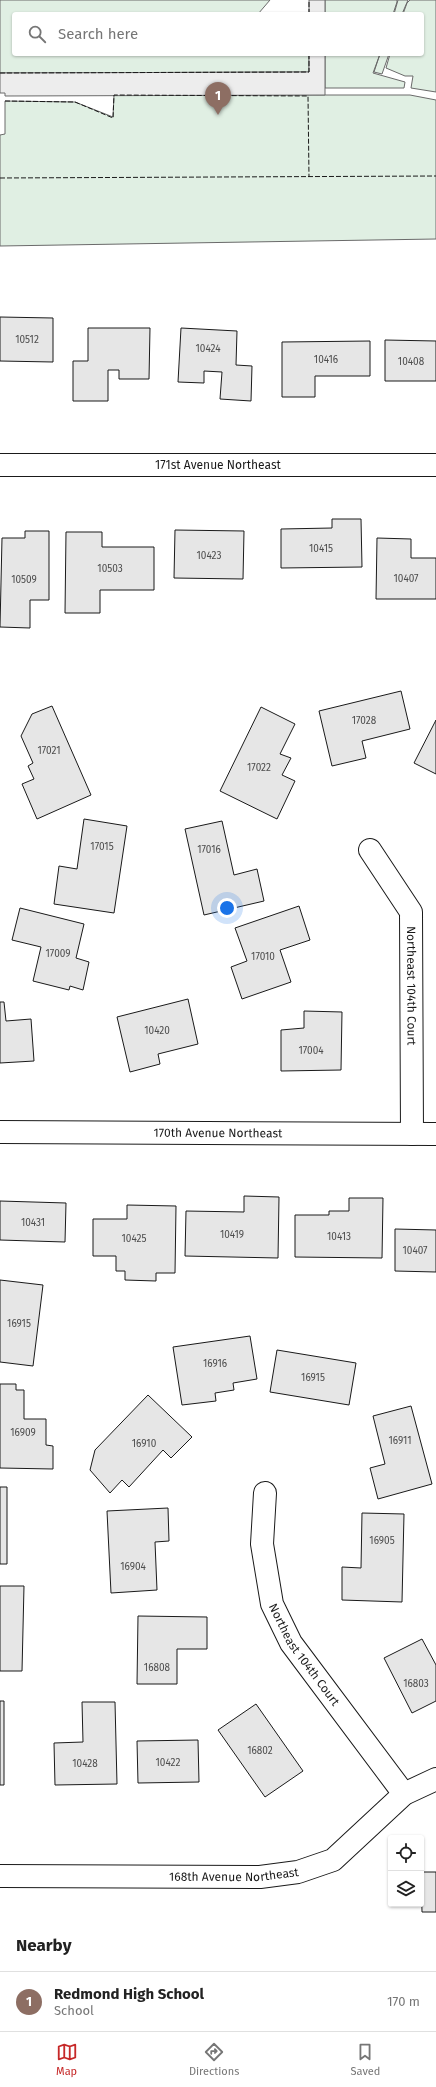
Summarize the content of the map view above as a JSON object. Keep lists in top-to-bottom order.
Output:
{
  "streets": {
    "street": [
      "171st Avenue Northeast",
      "Northeast 104th Court",
      "170th Avenue Northeast",
      "168th Avenue Northeast"
    ]
  },
  "crossings": [
    ["Northeast 104th Court", "170th Avenue Northeast"],
    ["Northeast 104th Court", "168th Avenue Northeast"]
  ],
  "house_numbers": [
    "10512",
    "10424",
    "10416",
    "10408",
    "10415",
    "10423",
    "10503",
    "10407",
    "10509",
    "17028",
    "17021",
    "17022",
    "17015",
    "17016",
    "17009",
    "17010",
    "10420",
    "17004",
    "10431",
    "10419",
    "10413",
    "10425",
    "10407",
    "16915",
    "16916",
    "16915",
    "16909",
    "16911",
    "16910",
    "16905",
    "16904",
    "16808",
    "16803",
    "16802",
    "10422",
    "10428"
  ],
  "page": {
    "search": "Search here",
    "pins": "1",
    "heading": "Nearby",
    "list": [
      {
        "mark": "1",
        "name": "Redmond High School",
        "note": "School",
        "value": "170 m"
      }
    ],
    "nav": ["Map", "Directions", "Saved"]
  }
}
